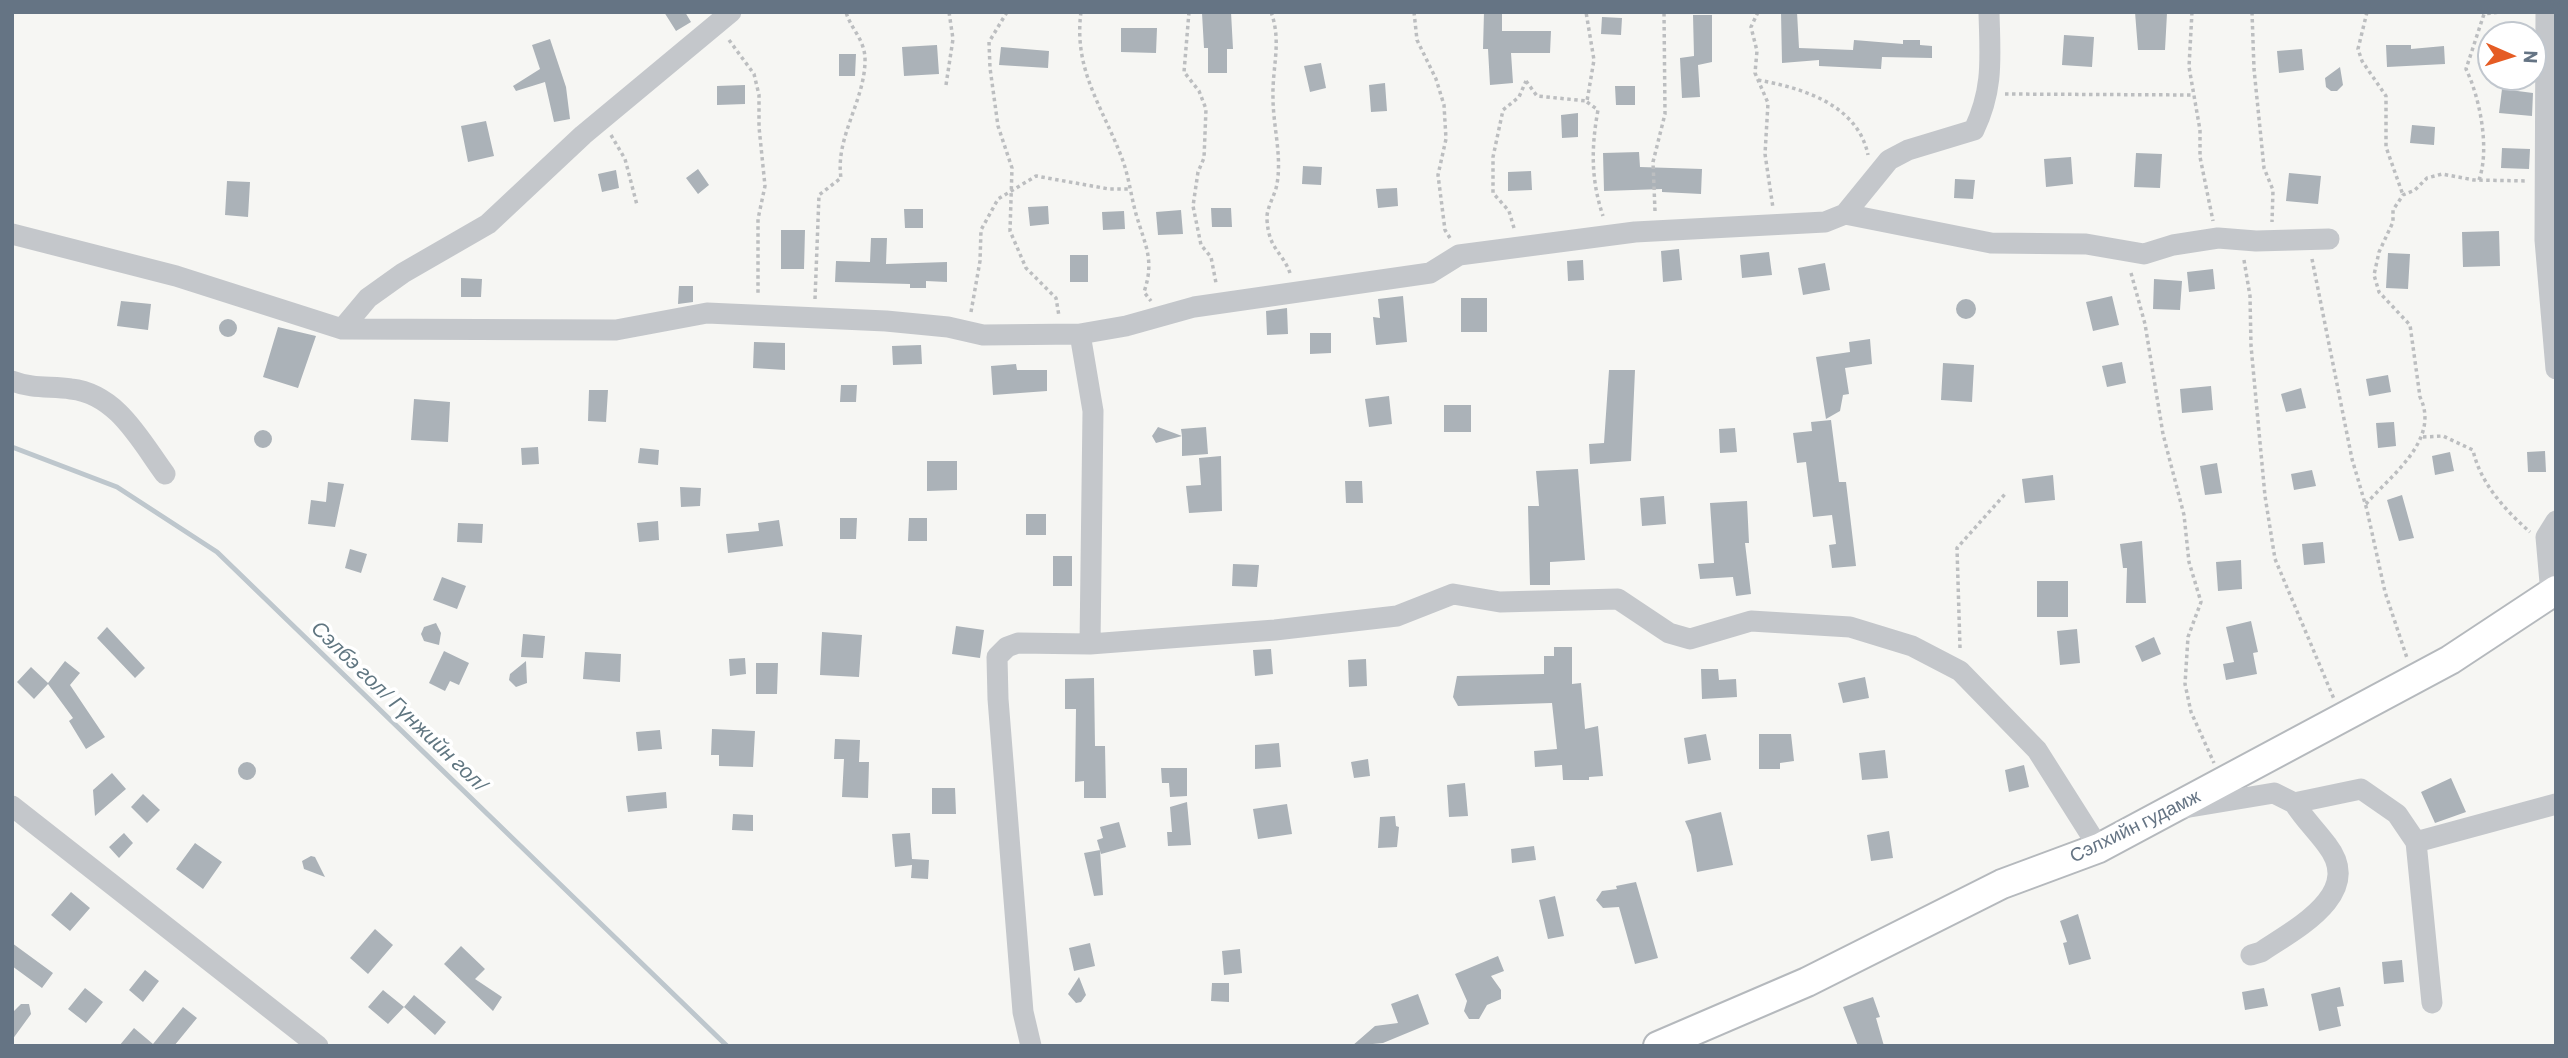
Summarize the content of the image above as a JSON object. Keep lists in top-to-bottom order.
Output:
{
  "streets": {
    "main road": ["Сэлхийн гудамж"]
  },
  "water": ["Сэлбэ гол/ Гүнжийн гол/"],
  "north": "right"
}
